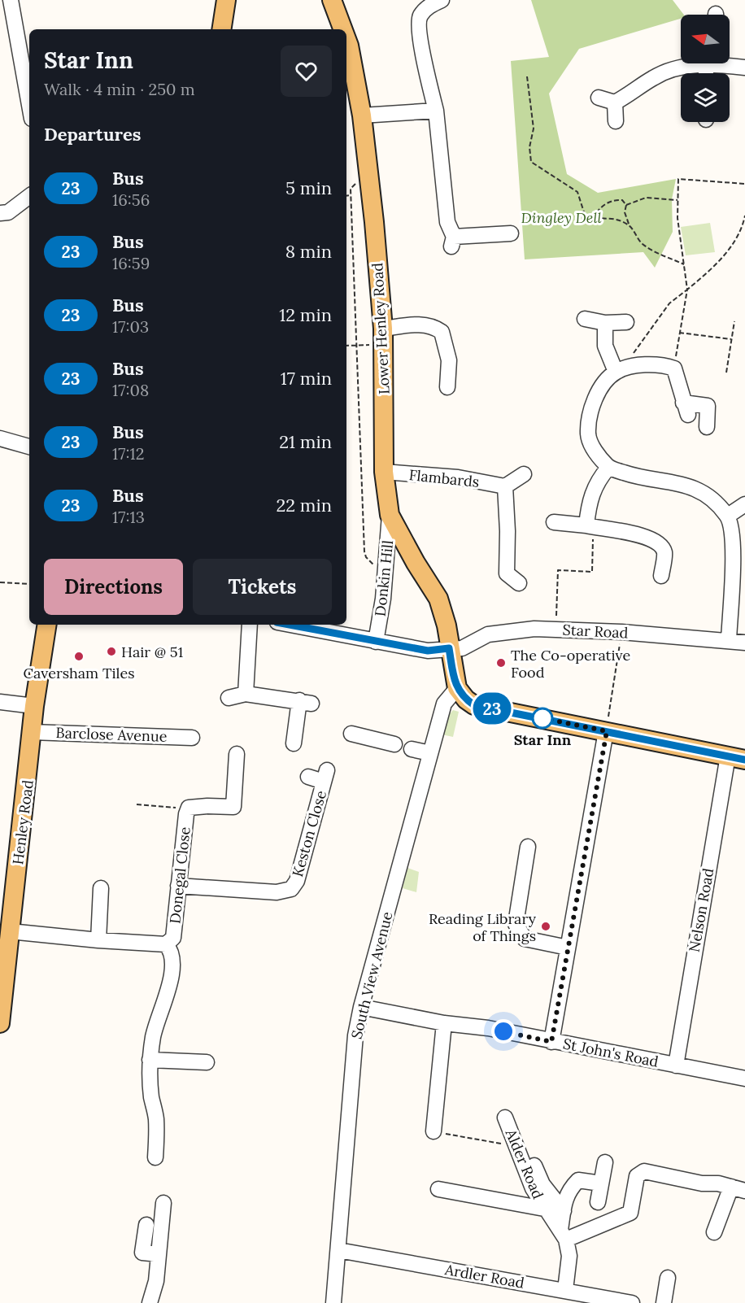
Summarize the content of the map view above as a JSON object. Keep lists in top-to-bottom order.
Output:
{
  "streets": {
    "main road": ["Lower Henley Road", "Henley Road"],
    "street": [
      "Flambards",
      "Donkin Hill",
      "Star Road",
      "Barclose Avenue",
      "Keston Close",
      "Donegal Close",
      "Nelson Road",
      "South View Avenue",
      "St John's Road",
      "Alder Road",
      "Ardler Road"
    ]
  },
  "crossings": [
    ["Lower Henley Road", "Flambards"],
    ["Lower Henley Road", "Donkin Hill"],
    ["Lower Henley Road", "Star Road"],
    ["Barclose Avenue", "Henley Road"],
    ["Henley Road", "Donegal Close"],
    ["Keston Close", "Donegal Close"],
    ["Nelson Road", "St John's Road"],
    ["South View Avenue", "St John's Road"],
    ["South View Avenue", "Ardler Road"]
  ],
  "parks": ["Dingley Dell"],
  "places": [
    "Hair @ 51",
    "Caversham Tiles",
    "The Co-operative Food",
    "Star Inn",
    "Reading Library of Things"
  ],
  "lines": ["bus line 23"],
  "north": "left",
  "page": {
    "on_map": "23",
    "heading": [
      ["Star Inn", "Walk · 4 min · 250 m"],
      "Departures"
    ],
    "list": [
      {
        "mark": "23",
        "name": "Bus",
        "note": "16:56",
        "value": "5 min"
      },
      {
        "mark": "23",
        "name": "Bus",
        "note": "16:59",
        "value": "8 min"
      },
      {
        "mark": "23",
        "name": "Bus",
        "note": "17:03",
        "value": "12 min"
      },
      {
        "mark": "23",
        "name": "Bus",
        "note": "17:08",
        "value": "17 min"
      },
      {
        "mark": "23",
        "name": "Bus",
        "note": "17:12",
        "value": "21 min"
      },
      {
        "mark": "23",
        "name": "Bus",
        "note": "17:13",
        "value": "22 min"
      }
    ],
    "buttons": ["Directions", "Tickets"]
  }
}
